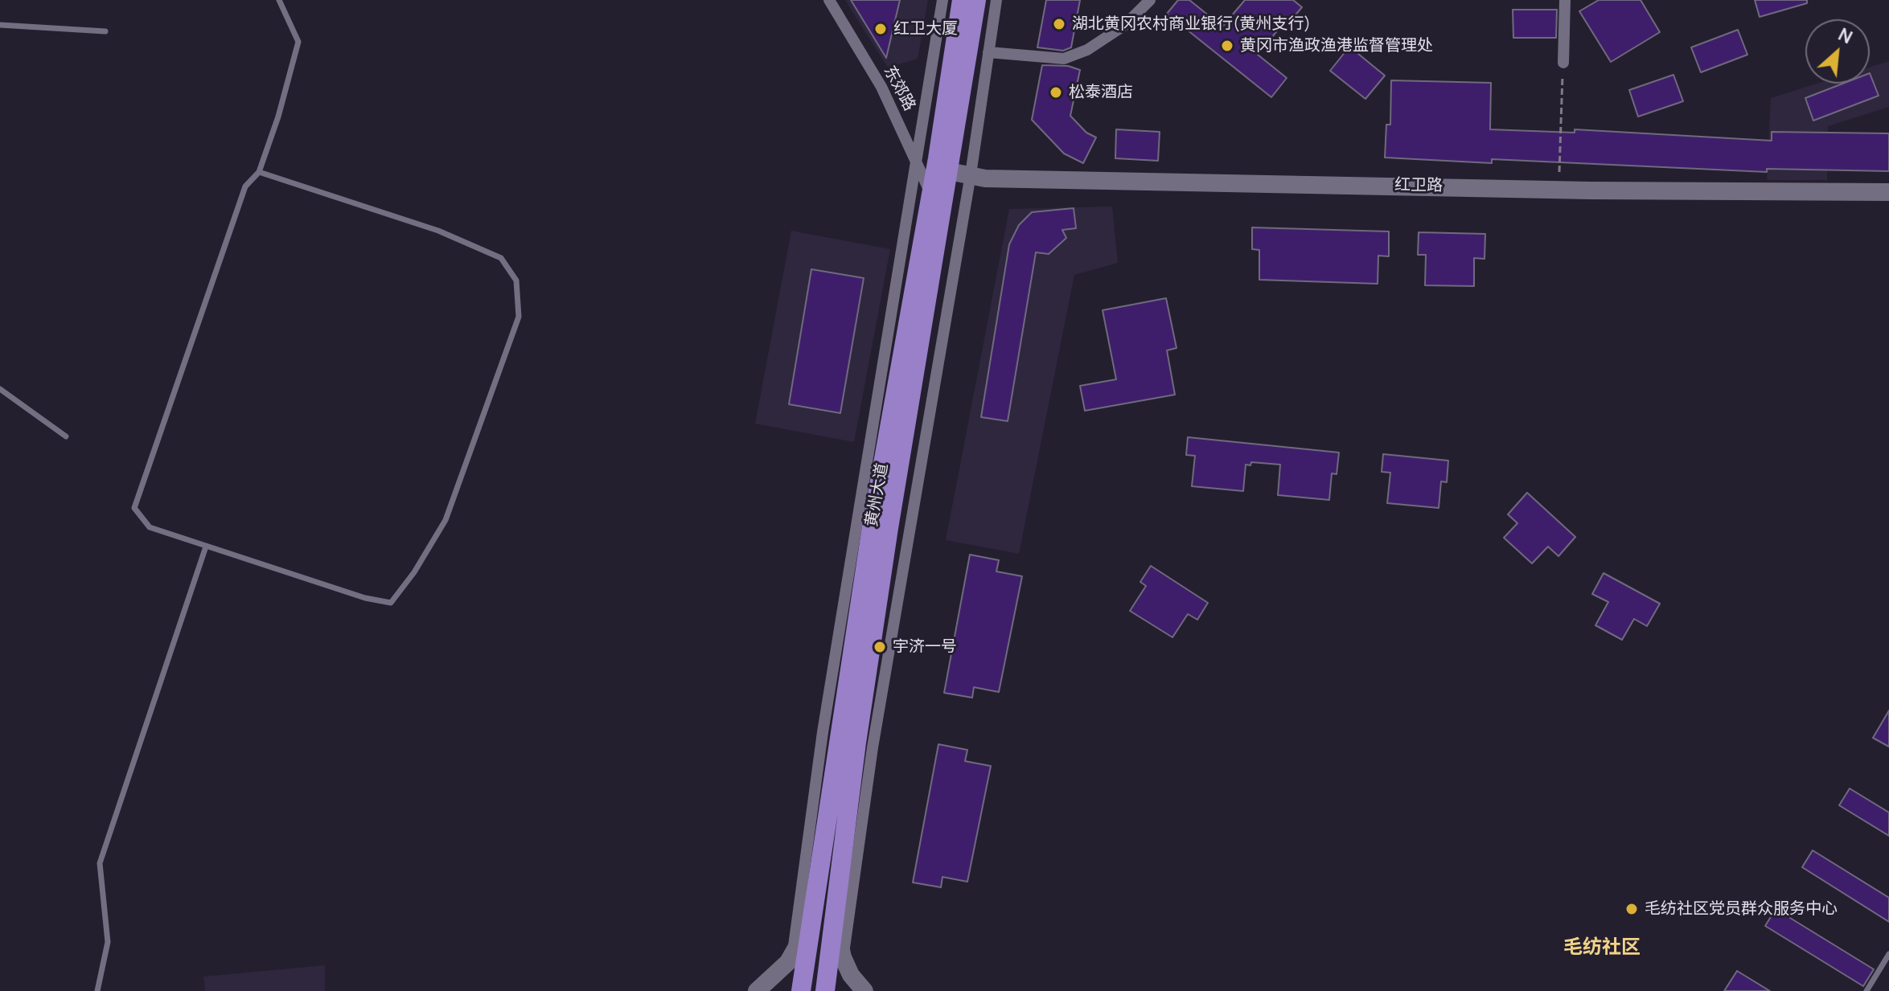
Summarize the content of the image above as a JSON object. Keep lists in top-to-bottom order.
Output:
{
  "streets": {
    "main road": ["黄州大道"],
    "street": ["东郊路", "红卫路"]
  },
  "crossings": [
    ["东郊路", "黄州大道"],
    ["红卫路", "黄州大道"]
  ],
  "districts": ["毛纺社区"],
  "places": [
    "湖北黄冈农村商业银行(黄州支行)",
    "红卫大厦",
    "黄冈市渔政渔港监督管理处",
    "松泰酒店",
    "宇济一号",
    "毛纺社区党员群众服务中心"
  ],
  "north": "top right"
}
